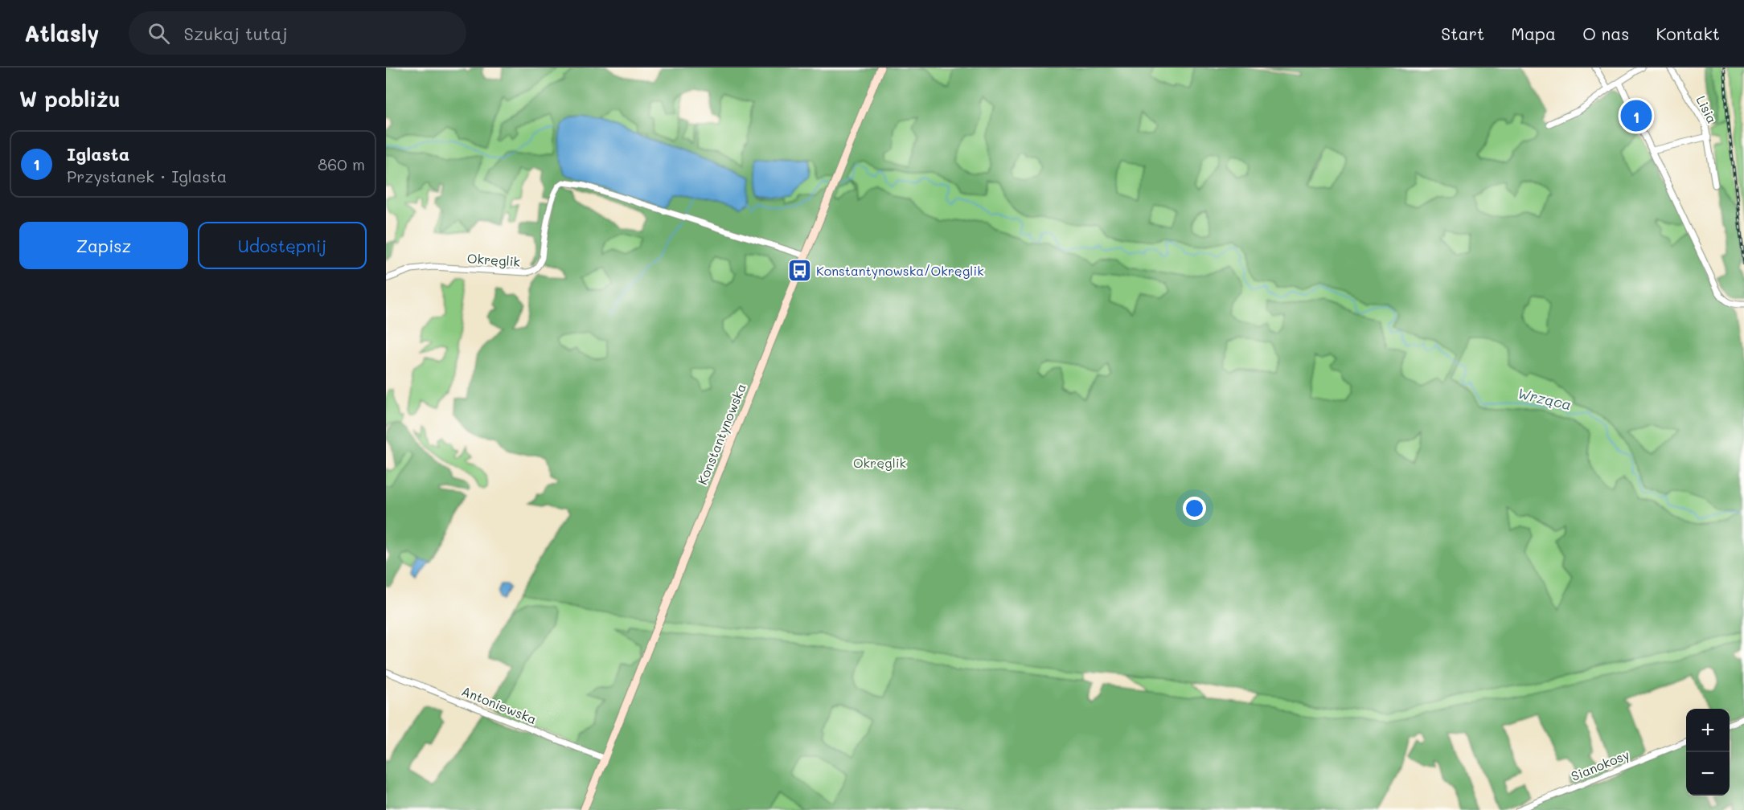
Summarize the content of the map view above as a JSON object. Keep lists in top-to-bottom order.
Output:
{
  "streets": {
    "main road": ["Konstantynowska"],
    "street": [
      "Lisia",
      "Okręglik",
      "Antoniewska",
      "Sianokosy"
    ]
  },
  "crossings": [
    ["Okręglik", "Konstantynowska"],
    ["Konstantynowska", "Antoniewska"]
  ],
  "water": ["Wrząca"],
  "parks": ["Okręglik"],
  "places": {
    "bus stop": ["Konstantynowska/Okręglik"]
  },
  "page": {
    "header": "Atlasly",
    "search": "Szukaj tutaj",
    "nav": [
      "Start",
      "Mapa",
      "O nas",
      "Kontakt"
    ],
    "heading": "W pobliżu",
    "pins": "1",
    "list": [
      {
        "mark": "1",
        "name": "Iglasta",
        "note": "Przystanek · Iglasta",
        "value": "860 m"
      }
    ],
    "buttons": ["Zapisz", "Udostępnij"],
    "map_buttons": ["+", "−"]
  }
}
